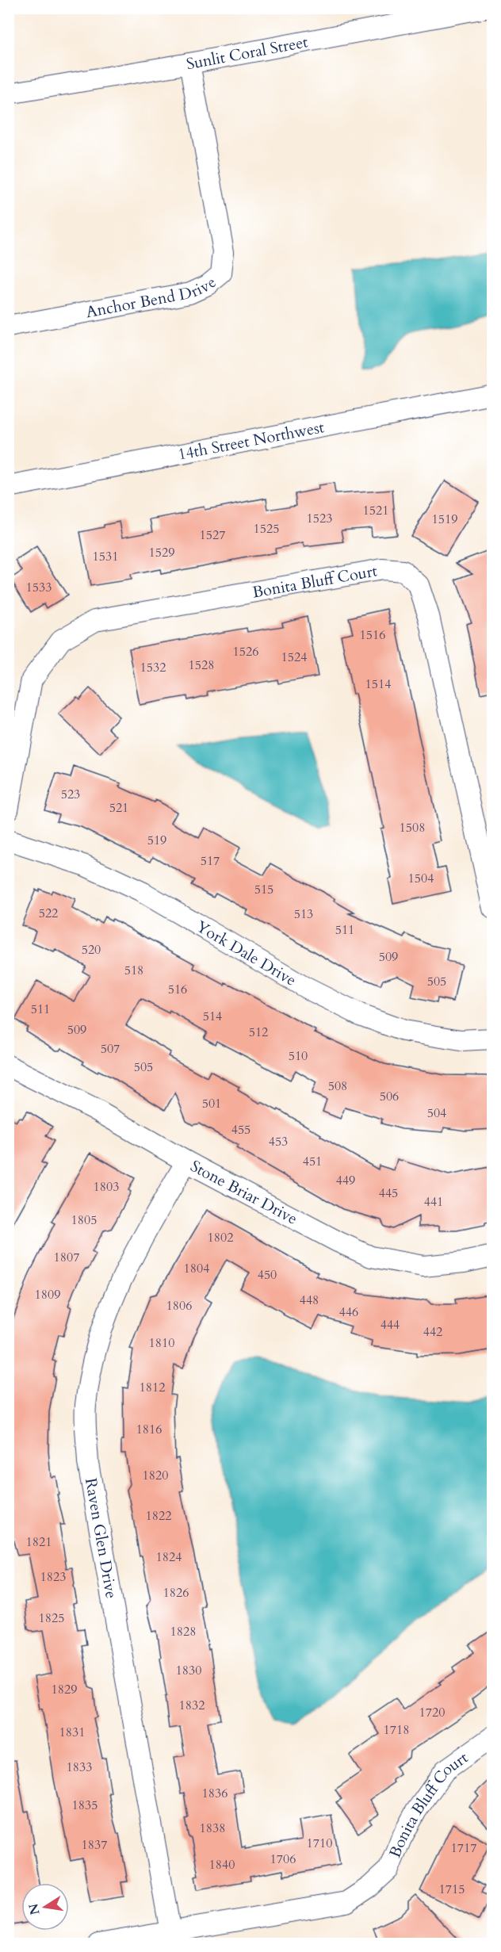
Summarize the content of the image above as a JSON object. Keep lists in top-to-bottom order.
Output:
{
  "streets": {
    "street": [
      "Sunlit Coral Street",
      "Anchor Bend Drive",
      "14th Street Northwest",
      "Bonita Bluff Court",
      "York Dale Drive",
      "Stone Briar Drive",
      "Raven Glen Drive"
    ]
  },
  "crossings": [
    ["Sunlit Coral Street", "Anchor Bend Drive"],
    ["Bonita Bluff Court", "Raven Glen Drive"],
    ["Stone Briar Drive", "Raven Glen Drive"]
  ],
  "house_numbers": [
    "1521",
    "1523",
    "1519",
    "1525",
    "1527",
    "1529",
    "1531",
    "1533",
    "1516",
    "1526",
    "1524",
    "1528",
    "1532",
    "1514",
    "523",
    "521",
    "1508",
    "519",
    "517",
    "1504",
    "515",
    "522",
    "513",
    "511",
    "520",
    "509",
    "518",
    "505",
    "516",
    "511",
    "514",
    "509",
    "512",
    "507",
    "510",
    "505",
    "508",
    "506",
    "501",
    "504",
    "455",
    "453",
    "451",
    "449",
    "1803",
    "445",
    "441",
    "1805",
    "1802",
    "1807",
    "1804",
    "450",
    "1809",
    "448",
    "1806",
    "446",
    "444",
    "442",
    "1810",
    "1812",
    "1816",
    "1820",
    "1822",
    "1821",
    "1824",
    "1823",
    "1826",
    "1825",
    "1828",
    "1830",
    "1829",
    "1832",
    "1720",
    "1718",
    "1831",
    "1833",
    "1836",
    "1835",
    "1838",
    "1710",
    "1837",
    "1717",
    "1706",
    "1840",
    "1715"
  ],
  "north": "left"
}
